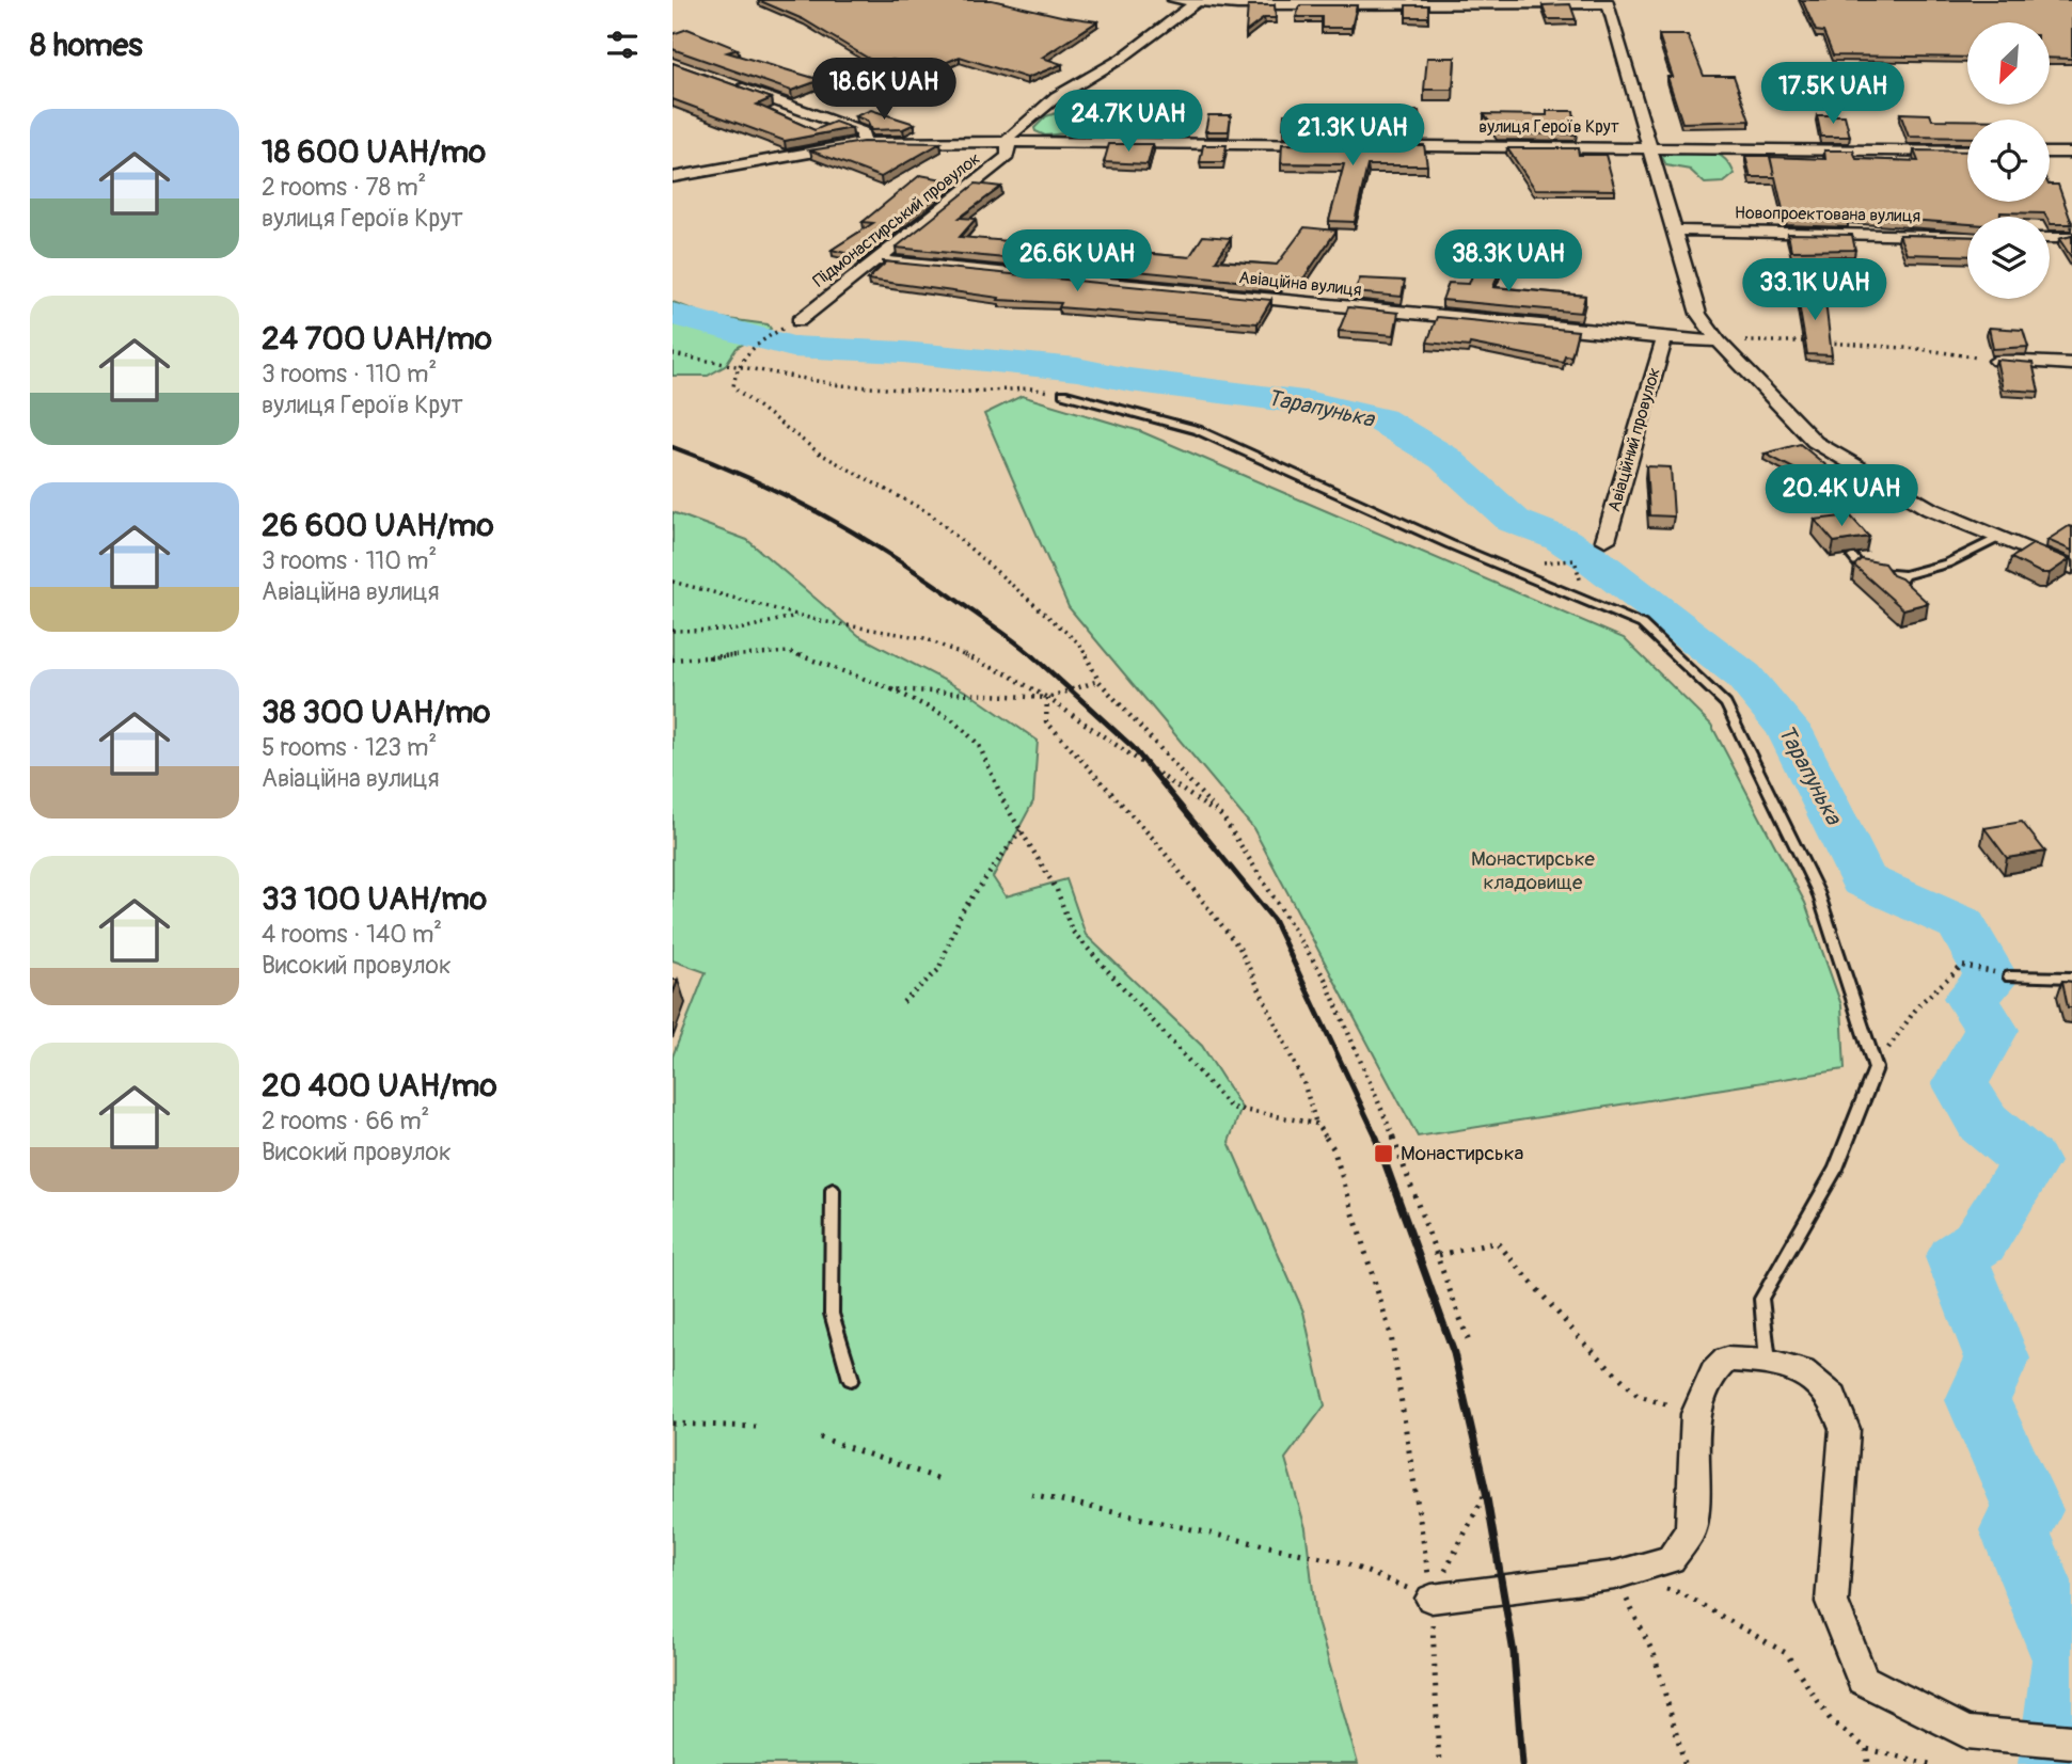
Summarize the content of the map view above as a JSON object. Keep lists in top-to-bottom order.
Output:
{
  "streets": {
    "street": [
      "вулиця Героїв Крут",
      "Новопроектована вулиця",
      "Підмонастирський провулок",
      "Авіаційна вулиця",
      "Авіаційний провулок"
    ]
  },
  "crossings": [
    ["вулиця Героїв Крут", "Підмонастирський провулок"],
    ["Підмонастирський провулок", "Авіаційна вулиця"],
    ["Авіаційна вулиця", "Авіаційний провулок"]
  ],
  "water": ["Тарапунька"],
  "parks": ["Монастирське кладовище"],
  "places": {
    "transit": ["Монастирська"]
  },
  "north": "bottom left",
  "page": {
    "heading": "8 homes",
    "price": [
      "18.6K UAH",
      "17.5K UAH",
      "24.7K UAH",
      "21.3K UAH",
      "26.6K UAH",
      "38.3K UAH",
      "33.1K UAH",
      "20.4K UAH"
    ],
    "list": [
      {
        "name": "18 600 UAH/mo",
        "note": "2 rooms · 78 m² · вулиця Героїв Крут"
      },
      {
        "name": "24 700 UAH/mo",
        "note": "3 rooms · 110 m² · вулиця Героїв Крут"
      },
      {
        "name": "26 600 UAH/mo",
        "note": "3 rooms · 110 m² · Авіаційна вулиця"
      },
      {
        "name": "38 300 UAH/mo",
        "note": "5 rooms · 123 m² · Авіаційна вулиця"
      },
      {
        "name": "33 100 UAH/mo",
        "note": "4 rooms · 140 m² · Високий провулок"
      },
      {
        "name": "20 400 UAH/mo",
        "note": "2 rooms · 66 m² · Високий провулок"
      }
    ]
  }
}
